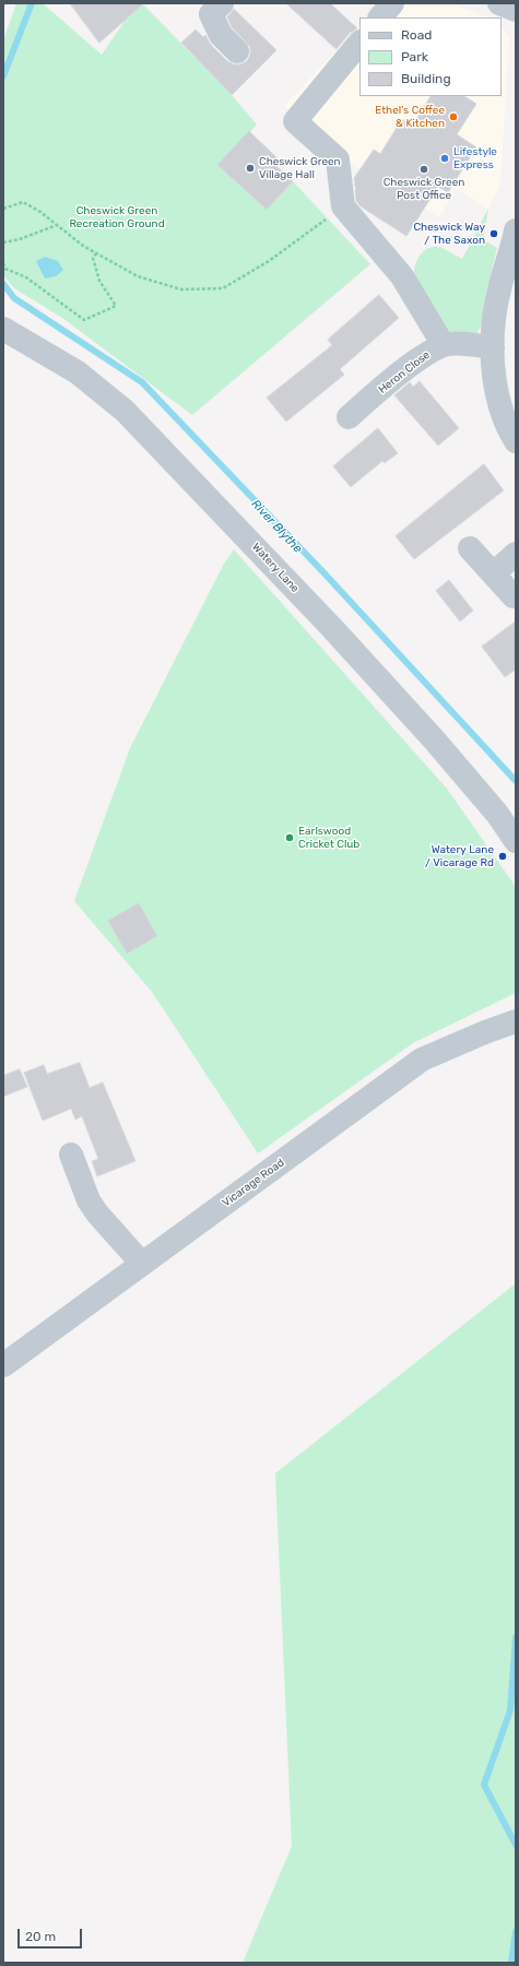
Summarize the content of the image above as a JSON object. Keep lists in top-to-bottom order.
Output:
{
  "streets": {
    "street": ["Heron Close", "Watery Lane", "Vicarage Road"]
  },
  "water": ["River Blythe"],
  "parks": ["Cheswick Green Recreation Ground"],
  "places": [
    "Ethel’s Coffee & Kitchen",
    "Lifestyle Express",
    "Cheswick Green Village Hall",
    "Cheswick Green Post Office",
    "Cheswick Way / The Saxon",
    "Earlswood Cricket Club",
    "Watery Lane / Vicarage Rd"
  ],
  "legend": ["Road", "Park", "Building"],
  "scale_bar": "20 m"
}
